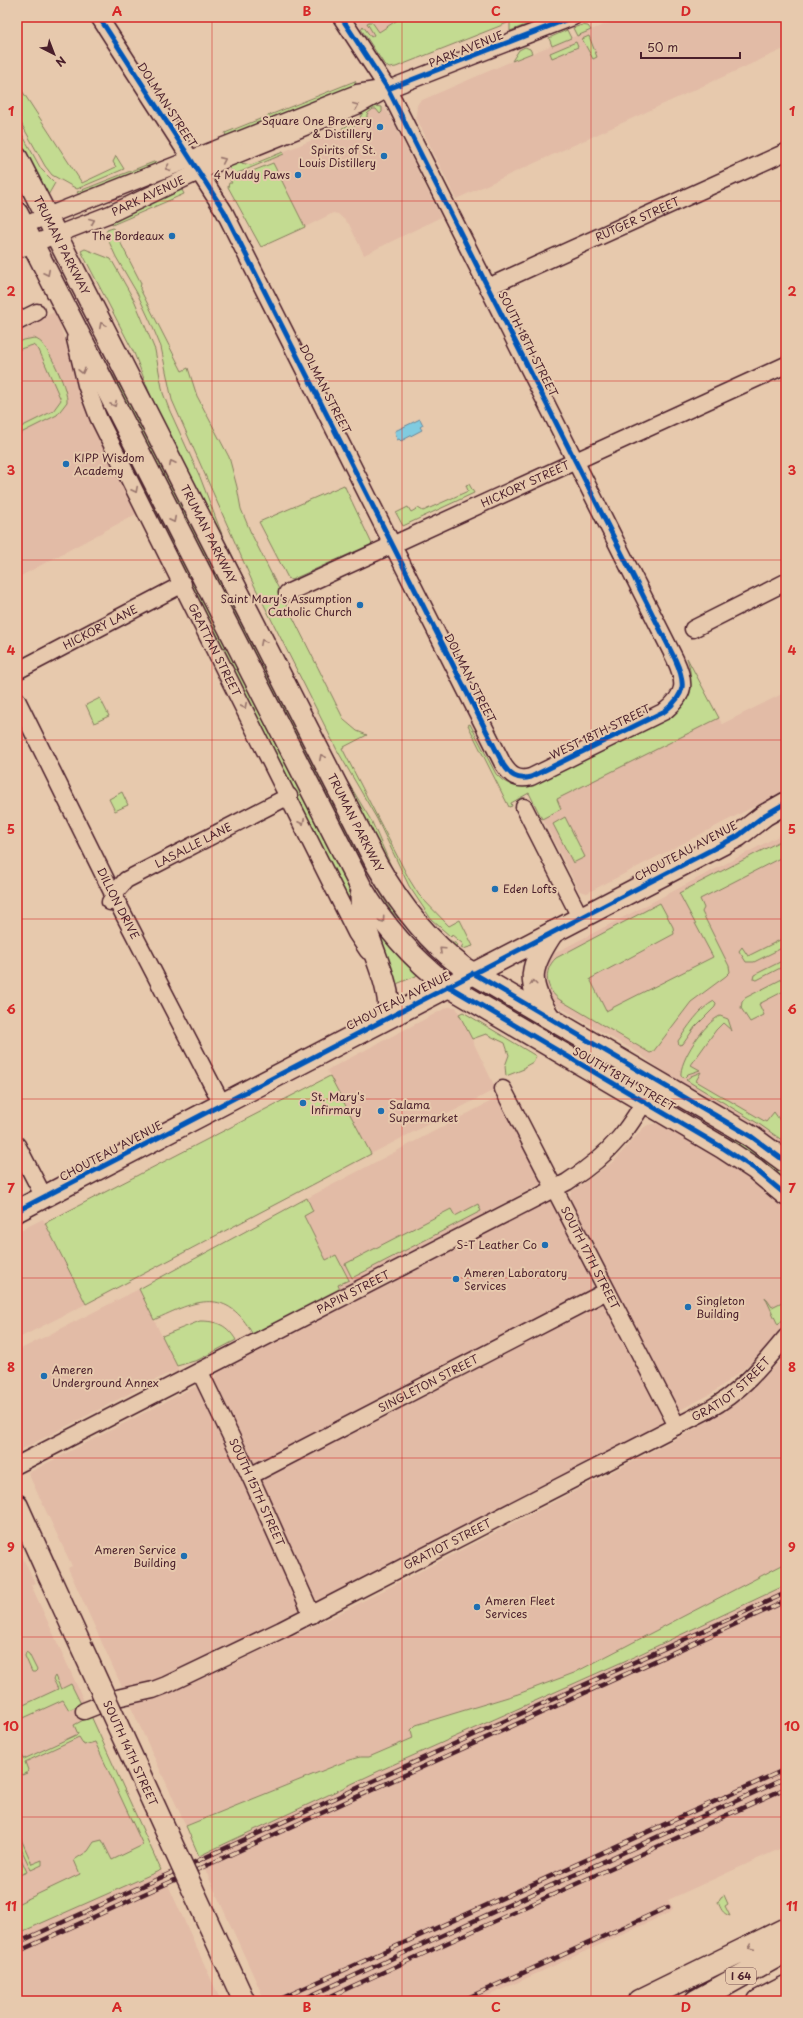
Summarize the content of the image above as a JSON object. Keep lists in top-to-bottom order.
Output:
{
  "streets": {
    "highway": ["I 64"],
    "main road": [
      "TRUMAN PARKWAY",
      "SOUTH 18TH STREET",
      "CHOUTEAU AVENUE",
      "SOUTH 14TH STREET"
    ],
    "street": [
      "PARK AVENUE",
      "DOLMAN STREET",
      "RUTGER STREET",
      "HICKORY STREET",
      "HICKORY LANE",
      "GRATTAN STREET",
      "WEST 18TH STREET",
      "LASALLE LANE",
      "DILLON DRIVE",
      "SOUTH 17TH STREET",
      "PAPIN STREET",
      "SINGLETON STREET",
      "GRATIOT STREET",
      "SOUTH 15TH STREET"
    ]
  },
  "crossings": [
    ["PARK AVENUE", "DOLMAN STREET"],
    ["PARK AVENUE", "TRUMAN PARKWAY"],
    ["PARK AVENUE", "SOUTH 18TH STREET"],
    ["DOLMAN STREET", "HICKORY STREET"],
    ["DOLMAN STREET", "WEST 18TH STREET"],
    ["RUTGER STREET", "SOUTH 18TH STREET"],
    ["TRUMAN PARKWAY", "SOUTH 18TH STREET"],
    ["TRUMAN PARKWAY", "CHOUTEAU AVENUE"],
    ["SOUTH 18TH STREET", "HICKORY STREET"],
    ["SOUTH 18TH STREET", "WEST 18TH STREET"],
    ["SOUTH 18TH STREET", "CHOUTEAU AVENUE"],
    ["SOUTH 18TH STREET", "PAPIN STREET"],
    ["HICKORY LANE", "GRATTAN STREET"],
    ["GRATTAN STREET", "LASALLE LANE"],
    ["LASALLE LANE", "DILLON DRIVE"],
    ["CHOUTEAU AVENUE", "DILLON DRIVE"],
    ["SOUTH 17TH STREET", "PAPIN STREET"],
    ["SOUTH 17TH STREET", "SINGLETON STREET"],
    ["SOUTH 17TH STREET", "GRATIOT STREET"],
    ["PAPIN STREET", "SOUTH 15TH STREET"],
    ["SINGLETON STREET", "SOUTH 15TH STREET"],
    ["GRATIOT STREET", "SOUTH 15TH STREET"]
  ],
  "one_way": ["GRATTAN STREET"],
  "places": [
    "Square One Brewery & Distillery",
    "Spirits of St. Louis Distillery",
    "4 Muddy Paws",
    "The Bordeaux",
    "KIPP Wisdom Academy",
    "Saint Mary's Assumption Catholic Church",
    "Eden Lofts",
    "St. Mary's Infirmary",
    "Salama Supermarket",
    "S-T Leather Co",
    "Ameren Laboratory Services",
    "Singleton Building",
    "Ameren Underground Annex",
    "Ameren Service Building",
    "Ameren Fleet Services"
  ],
  "scale_bar": "50 m",
  "north": "bottom right",
  "grid": {
    "columns": [
      "A",
      "B",
      "C",
      "D"
    ],
    "rows": [
      "1",
      "2",
      "3",
      "4",
      "5",
      "6",
      "7",
      "8",
      "9",
      "10",
      "11"
    ]
  }
}
